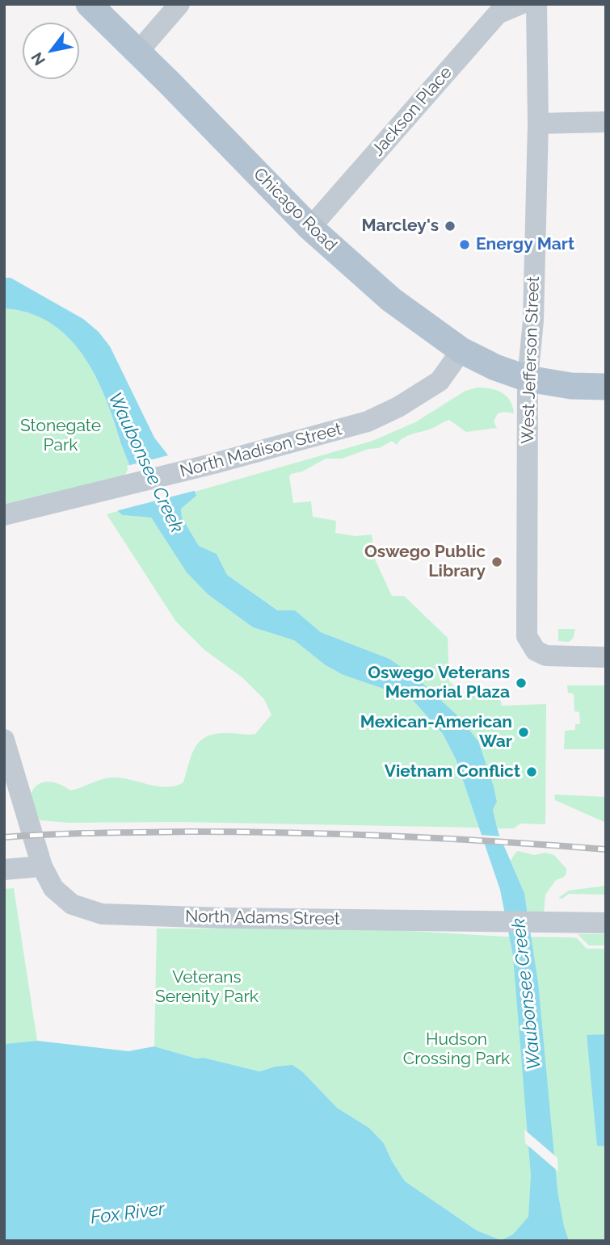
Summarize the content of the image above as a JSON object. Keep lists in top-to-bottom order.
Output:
{
  "streets": {
    "main road": ["Chicago Road"],
    "street": [
      "Jackson Place",
      "West Jefferson Street",
      "North Madison Street",
      "North Adams Street"
    ]
  },
  "crossings": [
    ["Jackson Place", "Chicago Road"],
    ["Chicago Road", "West Jefferson Street"],
    ["Chicago Road", "North Madison Street"]
  ],
  "water": ["Waubonsee Creek", "Fox River"],
  "parks": ["Stonegate Park", "Veterans Serenity Park", "Hudson Crossing Park"],
  "places": [
    "Marcley's",
    "Energy Mart",
    "Oswego Public Library",
    "Oswego Veterans Memorial Plaza",
    "Mexican-American War",
    "Vietnam Conflict"
  ],
  "north": "bottom left"
}
